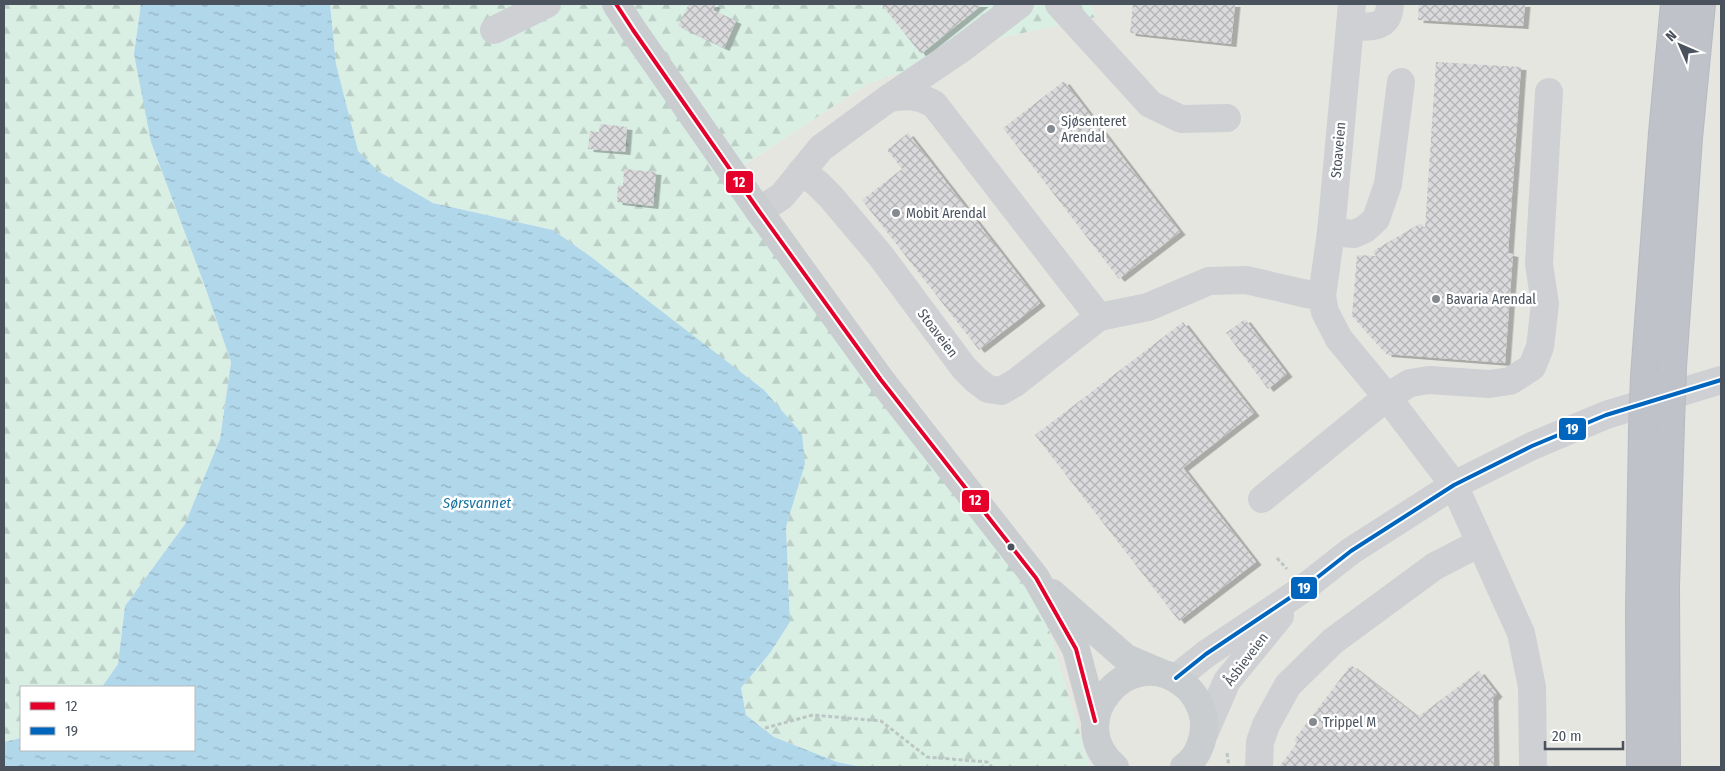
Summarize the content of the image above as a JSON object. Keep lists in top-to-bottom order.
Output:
{
  "streets": {
    "street": ["Stoaveien", "Åsbieveien"]
  },
  "crossings": [
    ["Stoaveien", "Åsbieveien"]
  ],
  "water": ["Sørsvannet"],
  "places": [
    "Sjøsenteret Arendal",
    "Mobit Arendal",
    "Bavaria Arendal",
    "Trippel M"
  ],
  "lines": ["transit line 12", "transit line 19"],
  "legend": ["12", "19"],
  "scale_bar": "20 m",
  "north": "top left"
}
